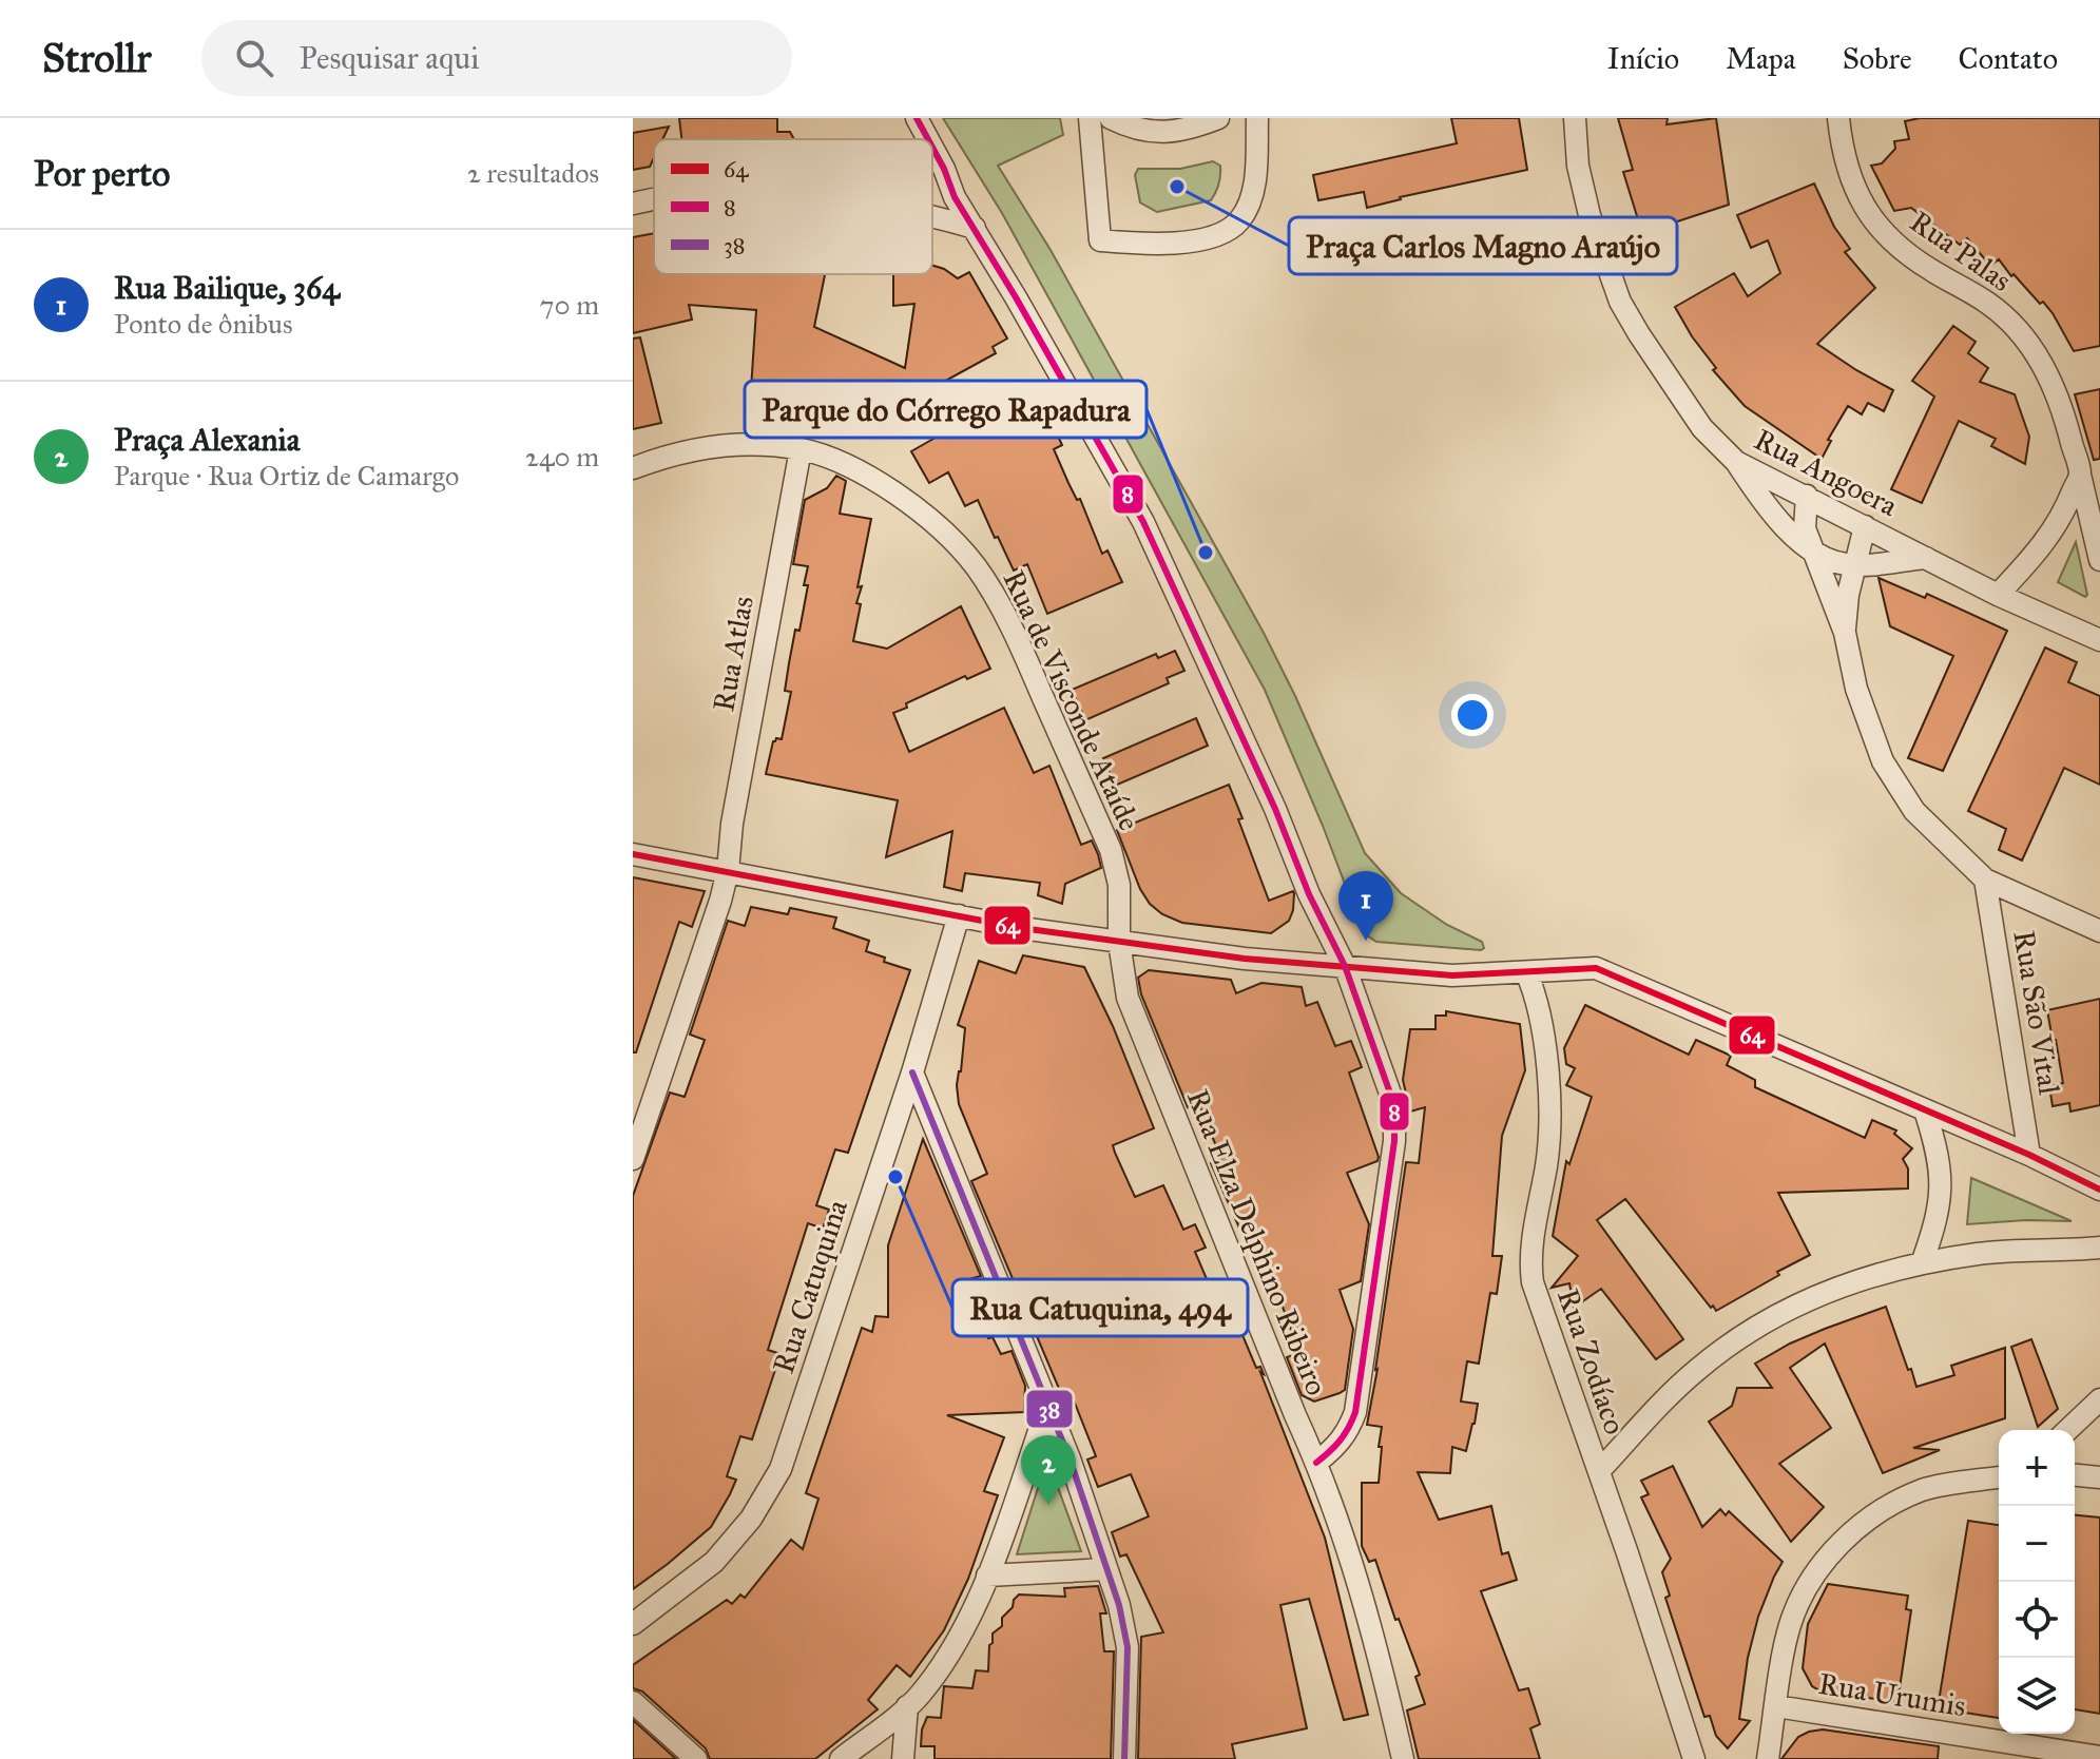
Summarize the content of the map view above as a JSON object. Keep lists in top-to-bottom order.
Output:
{
  "streets": {
    "street": [
      "Rua Palas",
      "Rua Angoera",
      "Rua Atlas",
      "Rua de Visconde Ataíde",
      "Rua São Vital",
      "Rua Elza Delphino Ribeiro",
      "Rua Catuquina",
      "Rua Zodíaco",
      "Rua Urumis"
    ]
  },
  "crossings": [
    ["Rua Atlas", "Rua de Visconde Ataíde"],
    ["Rua de Visconde Ataíde", "Rua Elza Delphino Ribeiro"]
  ],
  "places": ["Praça Carlos Magno Araújo", "Parque do Córrego Rapadura", "Rua Catuquina, 494"],
  "lines": ["transit line 8", "transit line 64", "transit line 38"],
  "legend": ["64", "8", "38"],
  "page": {
    "header": "Strollr",
    "search": "Pesquisar aqui",
    "nav": [
      "Início",
      "Mapa",
      "Sobre",
      "Contato"
    ],
    "heading": ["Por perto", "2 resultados"],
    "list": [
      {
        "mark": "1",
        "name": "Rua Bailique, 364",
        "note": "Ponto de ônibus",
        "value": "70 m"
      },
      {
        "mark": "2",
        "name": "Praça Alexania",
        "note": "Parque · Rua Ortiz de Camargo",
        "value": "240 m"
      }
    ],
    "pins": ["1", "2"],
    "map_buttons": ["+", "−"]
  }
}
